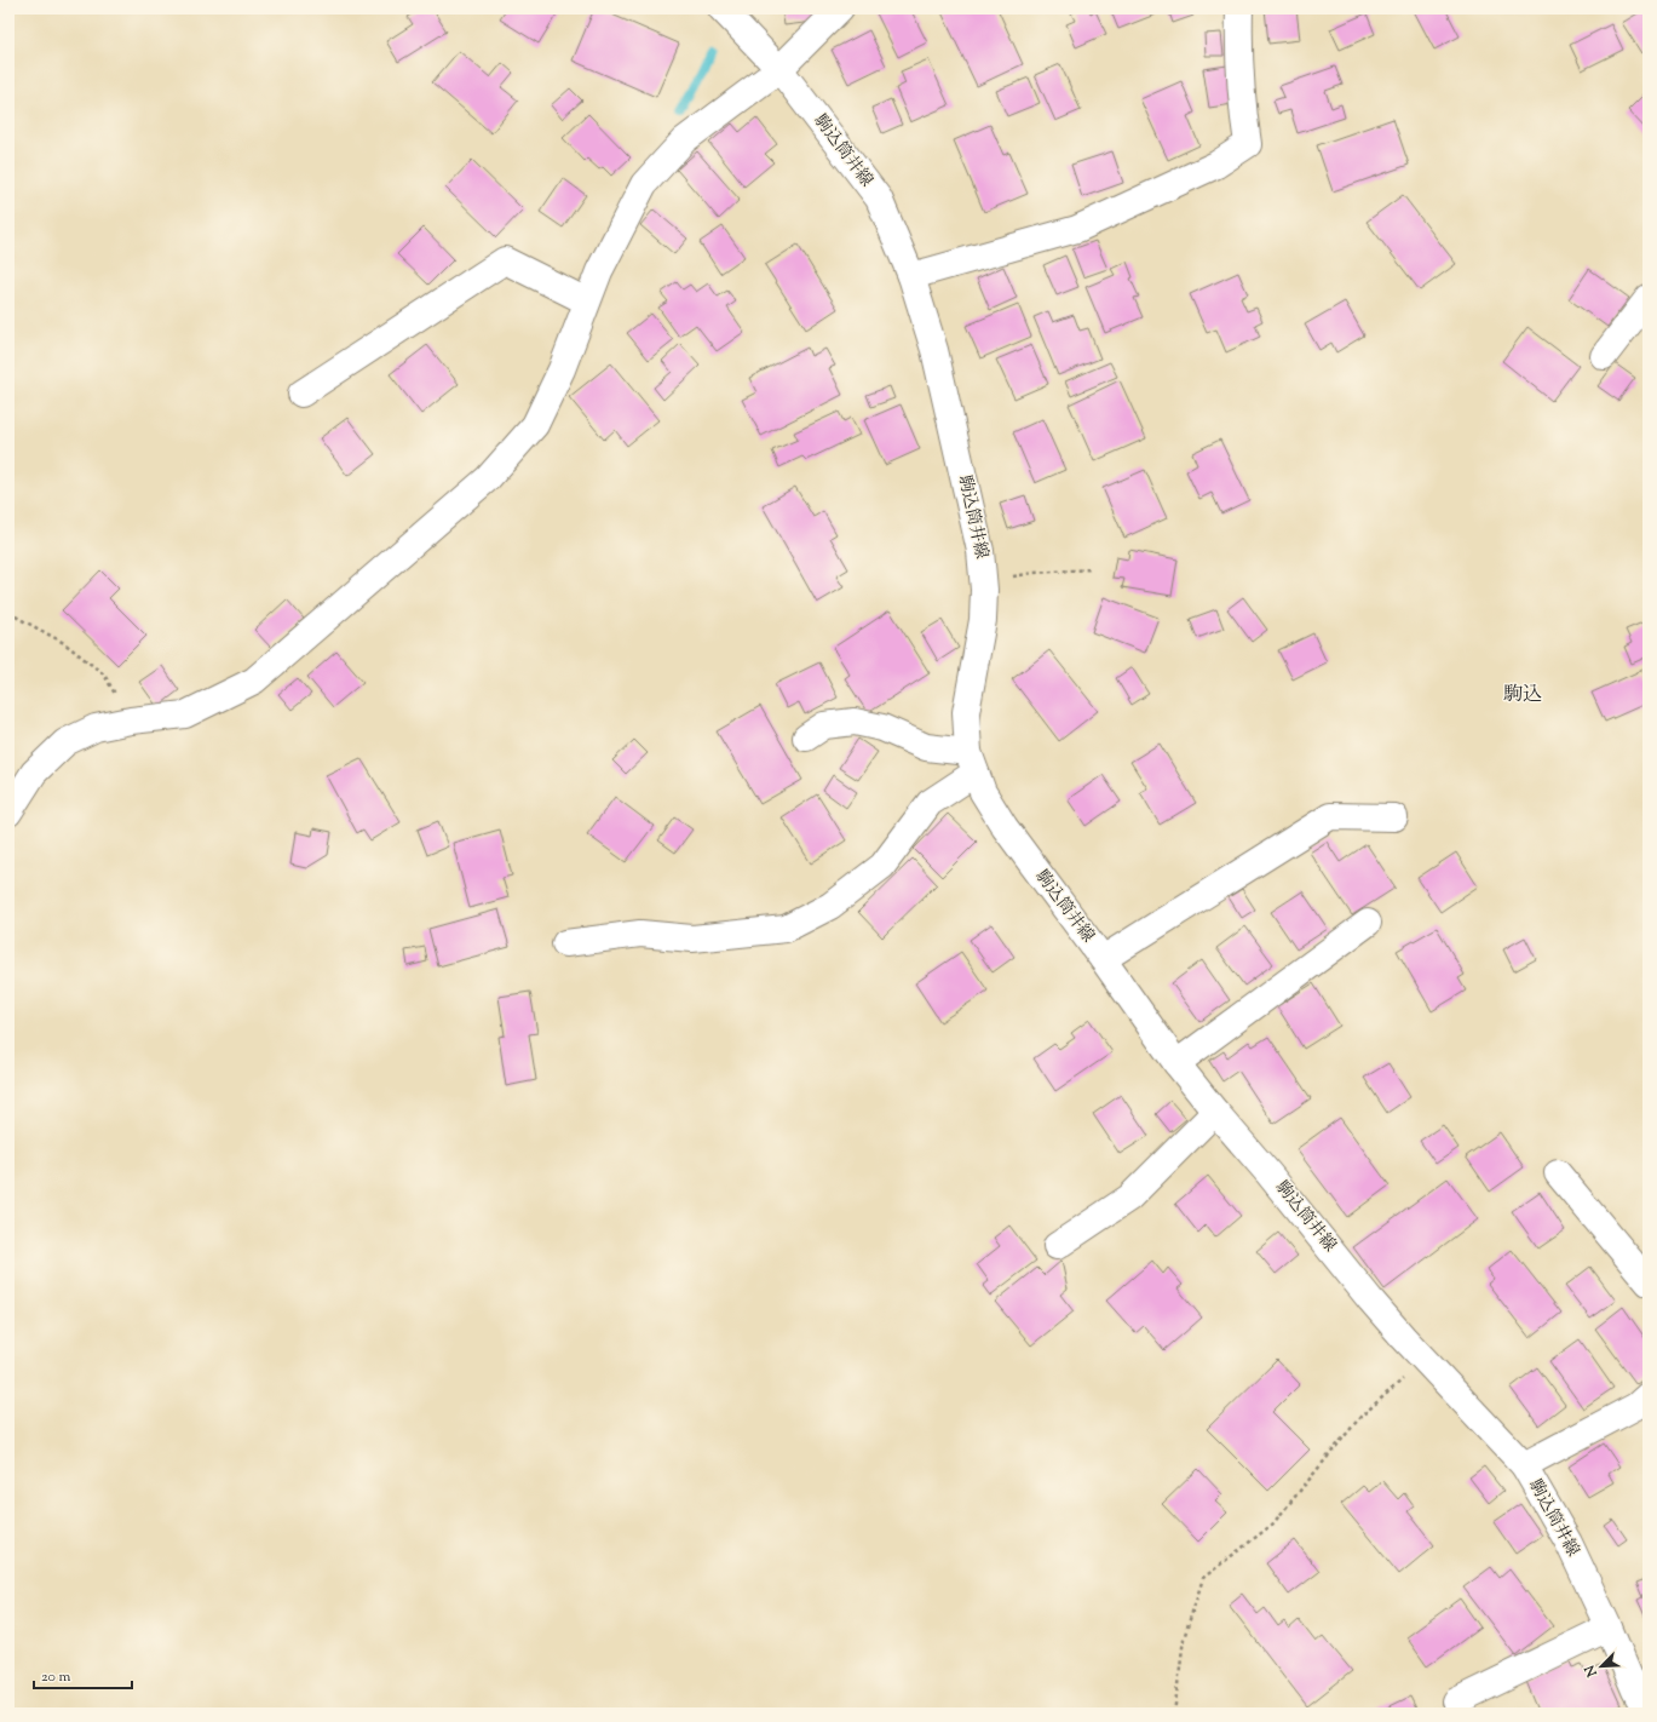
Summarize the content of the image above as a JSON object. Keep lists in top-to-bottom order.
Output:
{
  "streets": {
    "street": ["駒込筒井線"]
  },
  "districts": ["駒込"],
  "scale_bar": "20 m",
  "north": "bottom left"
}
